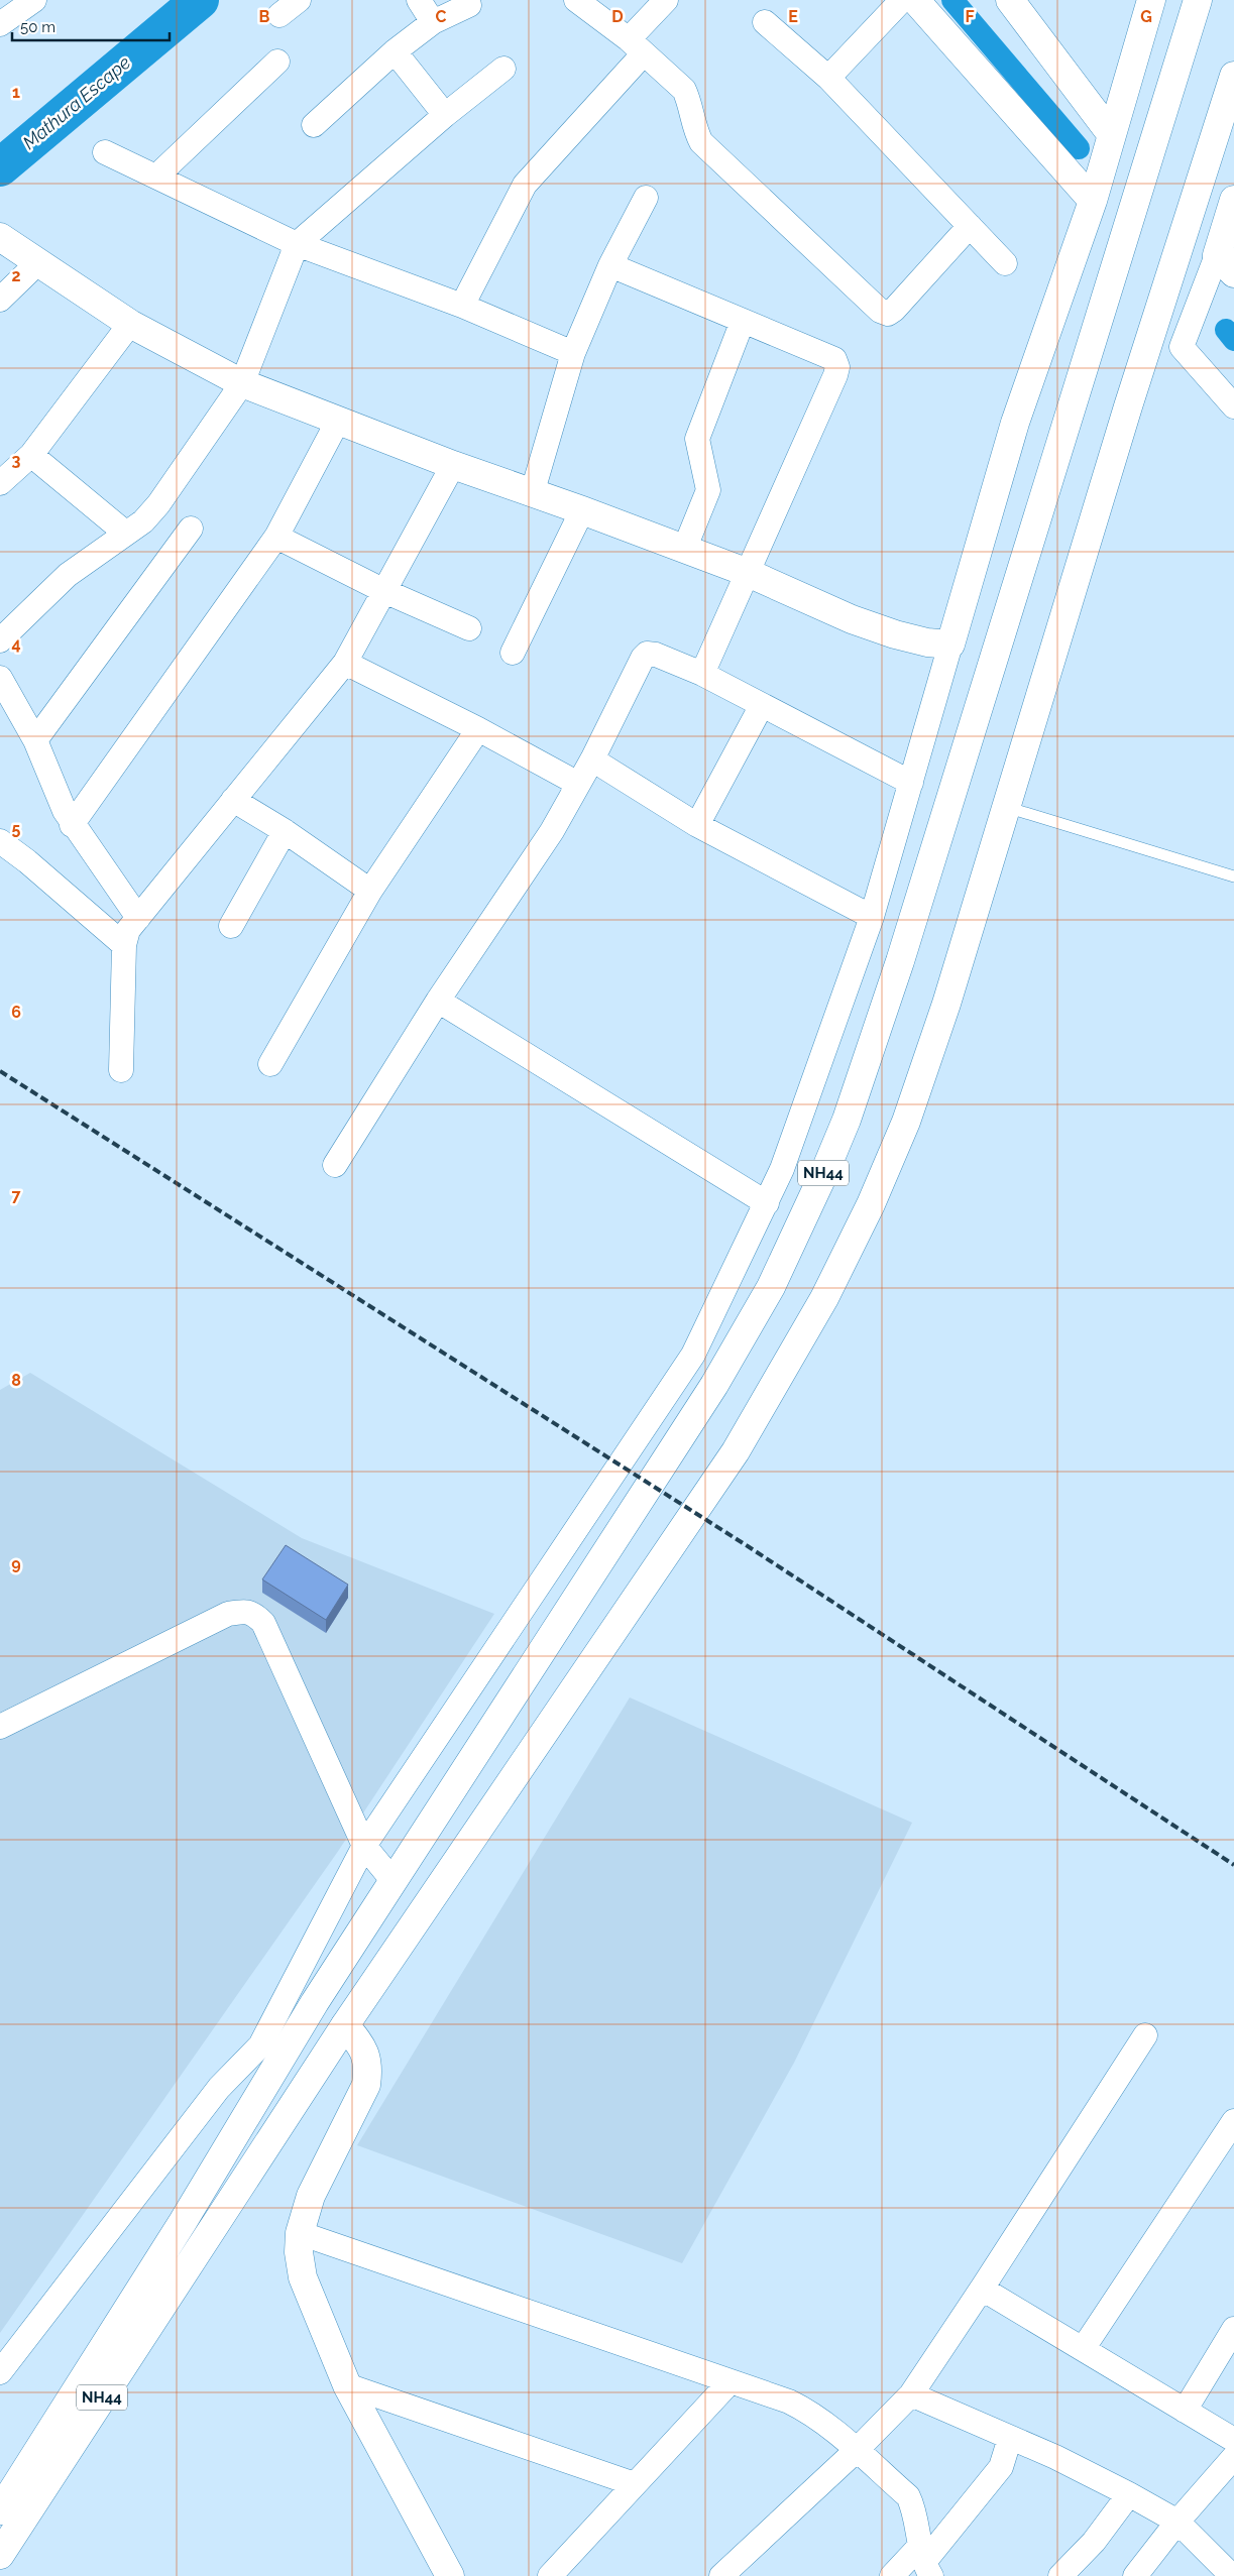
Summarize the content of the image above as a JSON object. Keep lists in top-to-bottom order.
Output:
{
  "streets": {
    "main road": ["NH44"]
  },
  "water": ["Mathura Escape"],
  "scale_bar": "50 m",
  "grid": {
    "columns": [
      "B",
      "C",
      "D",
      "E",
      "F",
      "G"
    ],
    "rows": [
      "1",
      "2",
      "3",
      "4",
      "5",
      "6",
      "7",
      "8",
      "9"
    ]
  }
}
